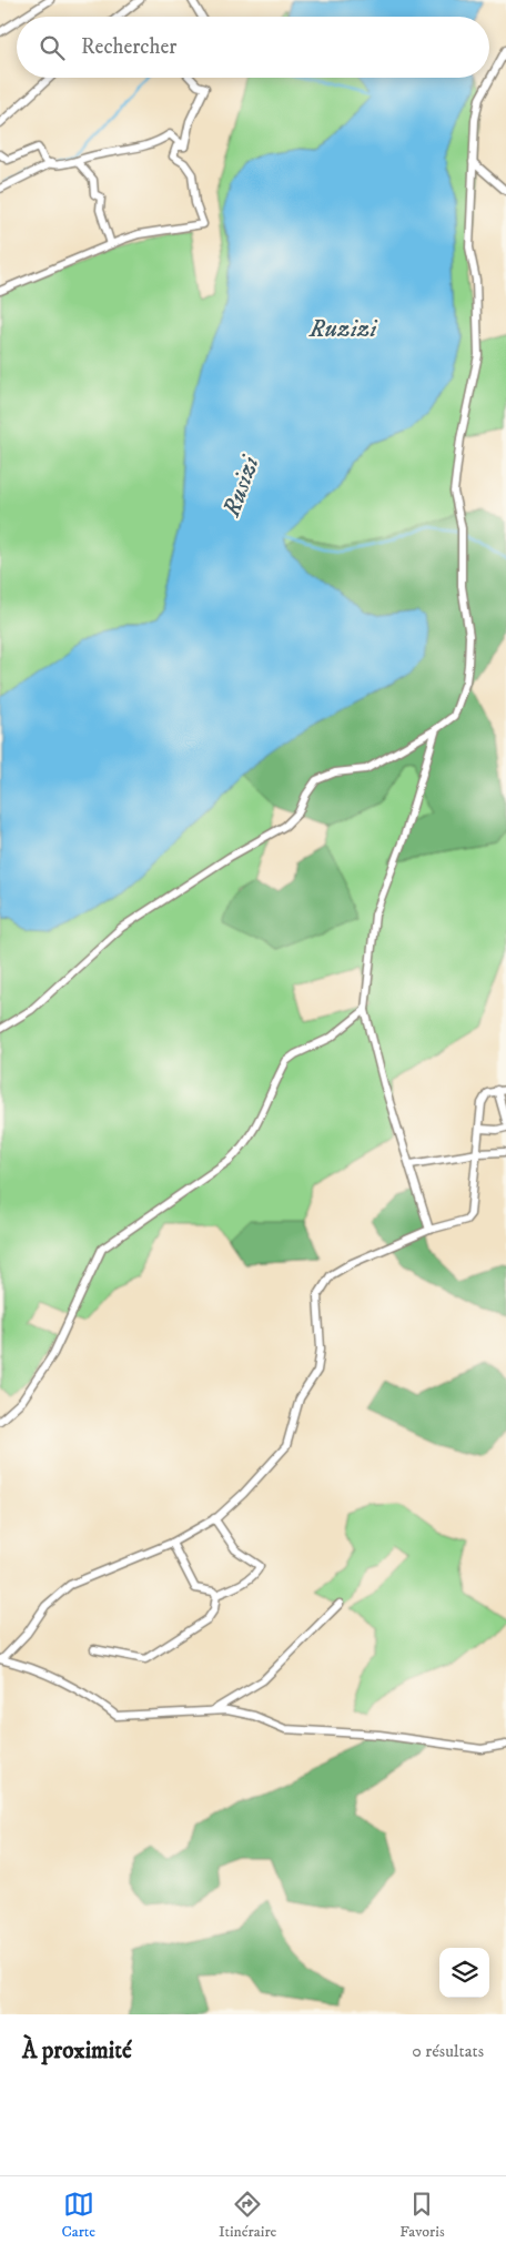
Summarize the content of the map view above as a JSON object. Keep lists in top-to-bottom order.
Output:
{
  "water": ["Ruzizi", "Rusizi"],
  "page": {
    "search": "Rechercher",
    "heading": ["À proximité", "0 résultats"],
    "nav": ["Carte", "Itinéraire", "Favoris"]
  }
}
